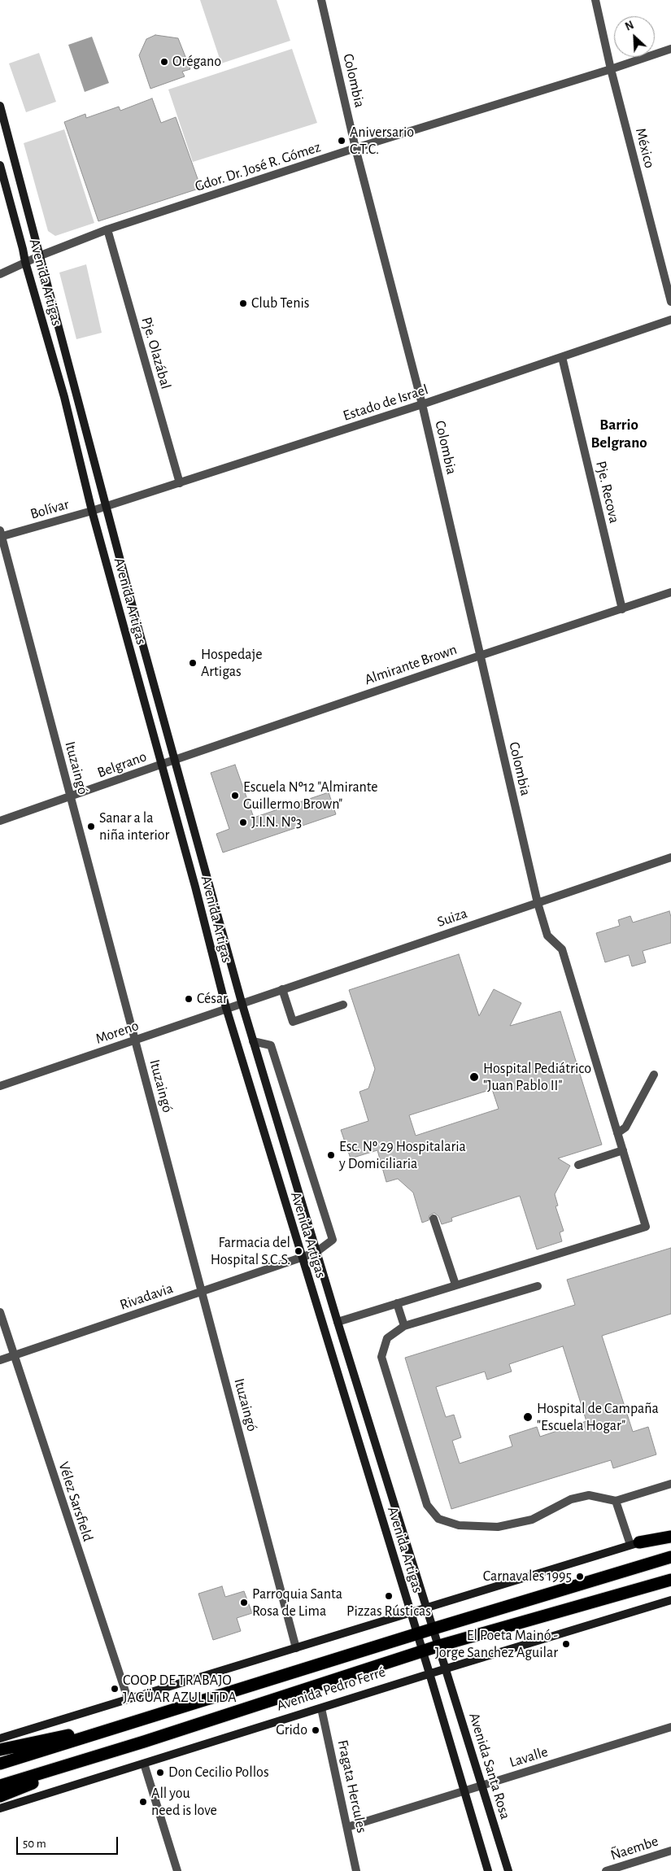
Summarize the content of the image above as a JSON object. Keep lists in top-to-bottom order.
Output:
{
  "streets": {
    "highway": ["Avenida Pedro Ferré"],
    "main road": ["Avenida Artigas", "Avenida Santa Rosa"],
    "street": [
      "Colombia",
      "México",
      "Gdor. Dr. José R. Gómez",
      "Pje. Olazábal",
      "Estado de Israel",
      "Pje. Recova",
      "Bolívar",
      "Almirante Brown",
      "Belgrano",
      "Ituzaingó",
      "Suiza",
      "Moreno",
      "Rivadavia",
      "Vélez Sarsfield",
      "Lavalle",
      "Fragata Hercules",
      "Ñaembe"
    ]
  },
  "crossings": [
    ["Colombia", "Gdor. Dr. José R. Gómez"],
    ["Colombia", "Estado de Israel"],
    ["Colombia", "Almirante Brown"],
    ["Colombia", "Suiza"],
    ["México", "Gdor. Dr. José R. Gómez"],
    ["Gdor. Dr. José R. Gómez", "Avenida Artigas"],
    ["Gdor. Dr. José R. Gómez", "Pje. Olazábal"],
    ["Avenida Artigas", "Estado de Israel"],
    ["Avenida Artigas", "Bolívar"],
    ["Avenida Artigas", "Almirante Brown"],
    ["Avenida Artigas", "Belgrano"],
    ["Avenida Artigas", "Suiza"],
    ["Avenida Artigas", "Moreno"],
    ["Avenida Artigas", "Rivadavia"],
    ["Avenida Artigas", "Avenida Pedro Ferré"],
    ["Avenida Artigas", "Avenida Santa Rosa"],
    ["Pje. Olazábal", "Estado de Israel"],
    ["Estado de Israel", "Pje. Recova"],
    ["Estado de Israel", "Bolívar"],
    ["Pje. Recova", "Almirante Brown"],
    ["Bolívar", "Ituzaingó"],
    ["Almirante Brown", "Belgrano"],
    ["Belgrano", "Ituzaingó"],
    ["Ituzaingó", "Moreno"],
    ["Ituzaingó", "Rivadavia"],
    ["Suiza", "Moreno"],
    ["Rivadavia", "Vélez Sarsfield"],
    ["Avenida Pedro Ferré", "Avenida Santa Rosa"],
    ["Avenida Pedro Ferré", "Fragata Hercules"],
    ["Lavalle", "Avenida Santa Rosa"],
    ["Lavalle", "Fragata Hercules"]
  ],
  "districts": ["Barrio Belgrano"],
  "places": [
    "Orégano",
    "Aniversario C.T.C.",
    "Club Tenis",
    "Hospedaje Artigas",
    "Escuela Nº12 \"Almirante Guillermo Brown\"",
    "J.I.N. Nº3",
    "Sanar a la niña interior",
    "César",
    "Hospital Pediátrico \"Juan Pablo II\"",
    "Esc. Nº 29 Hospitalaria y Domiciliaria",
    "Farmacia del Hospital S.C.S.",
    "Hospital de Campaña \"Escuela Hogar\"",
    "Carnavales 1995",
    "Pizzas Rústicas",
    "Parroquia Santa Rosa de Lima",
    "El Poeta Mainó - Jorge Sanchez Aguilar",
    "COOP DE TRABAJO JAGÜAR AZUL LTDA",
    "Grido",
    "Don Cecilio Pollos",
    "All you need is love"
  ],
  "scale_bar": "50 m",
  "north": "top left"
}
